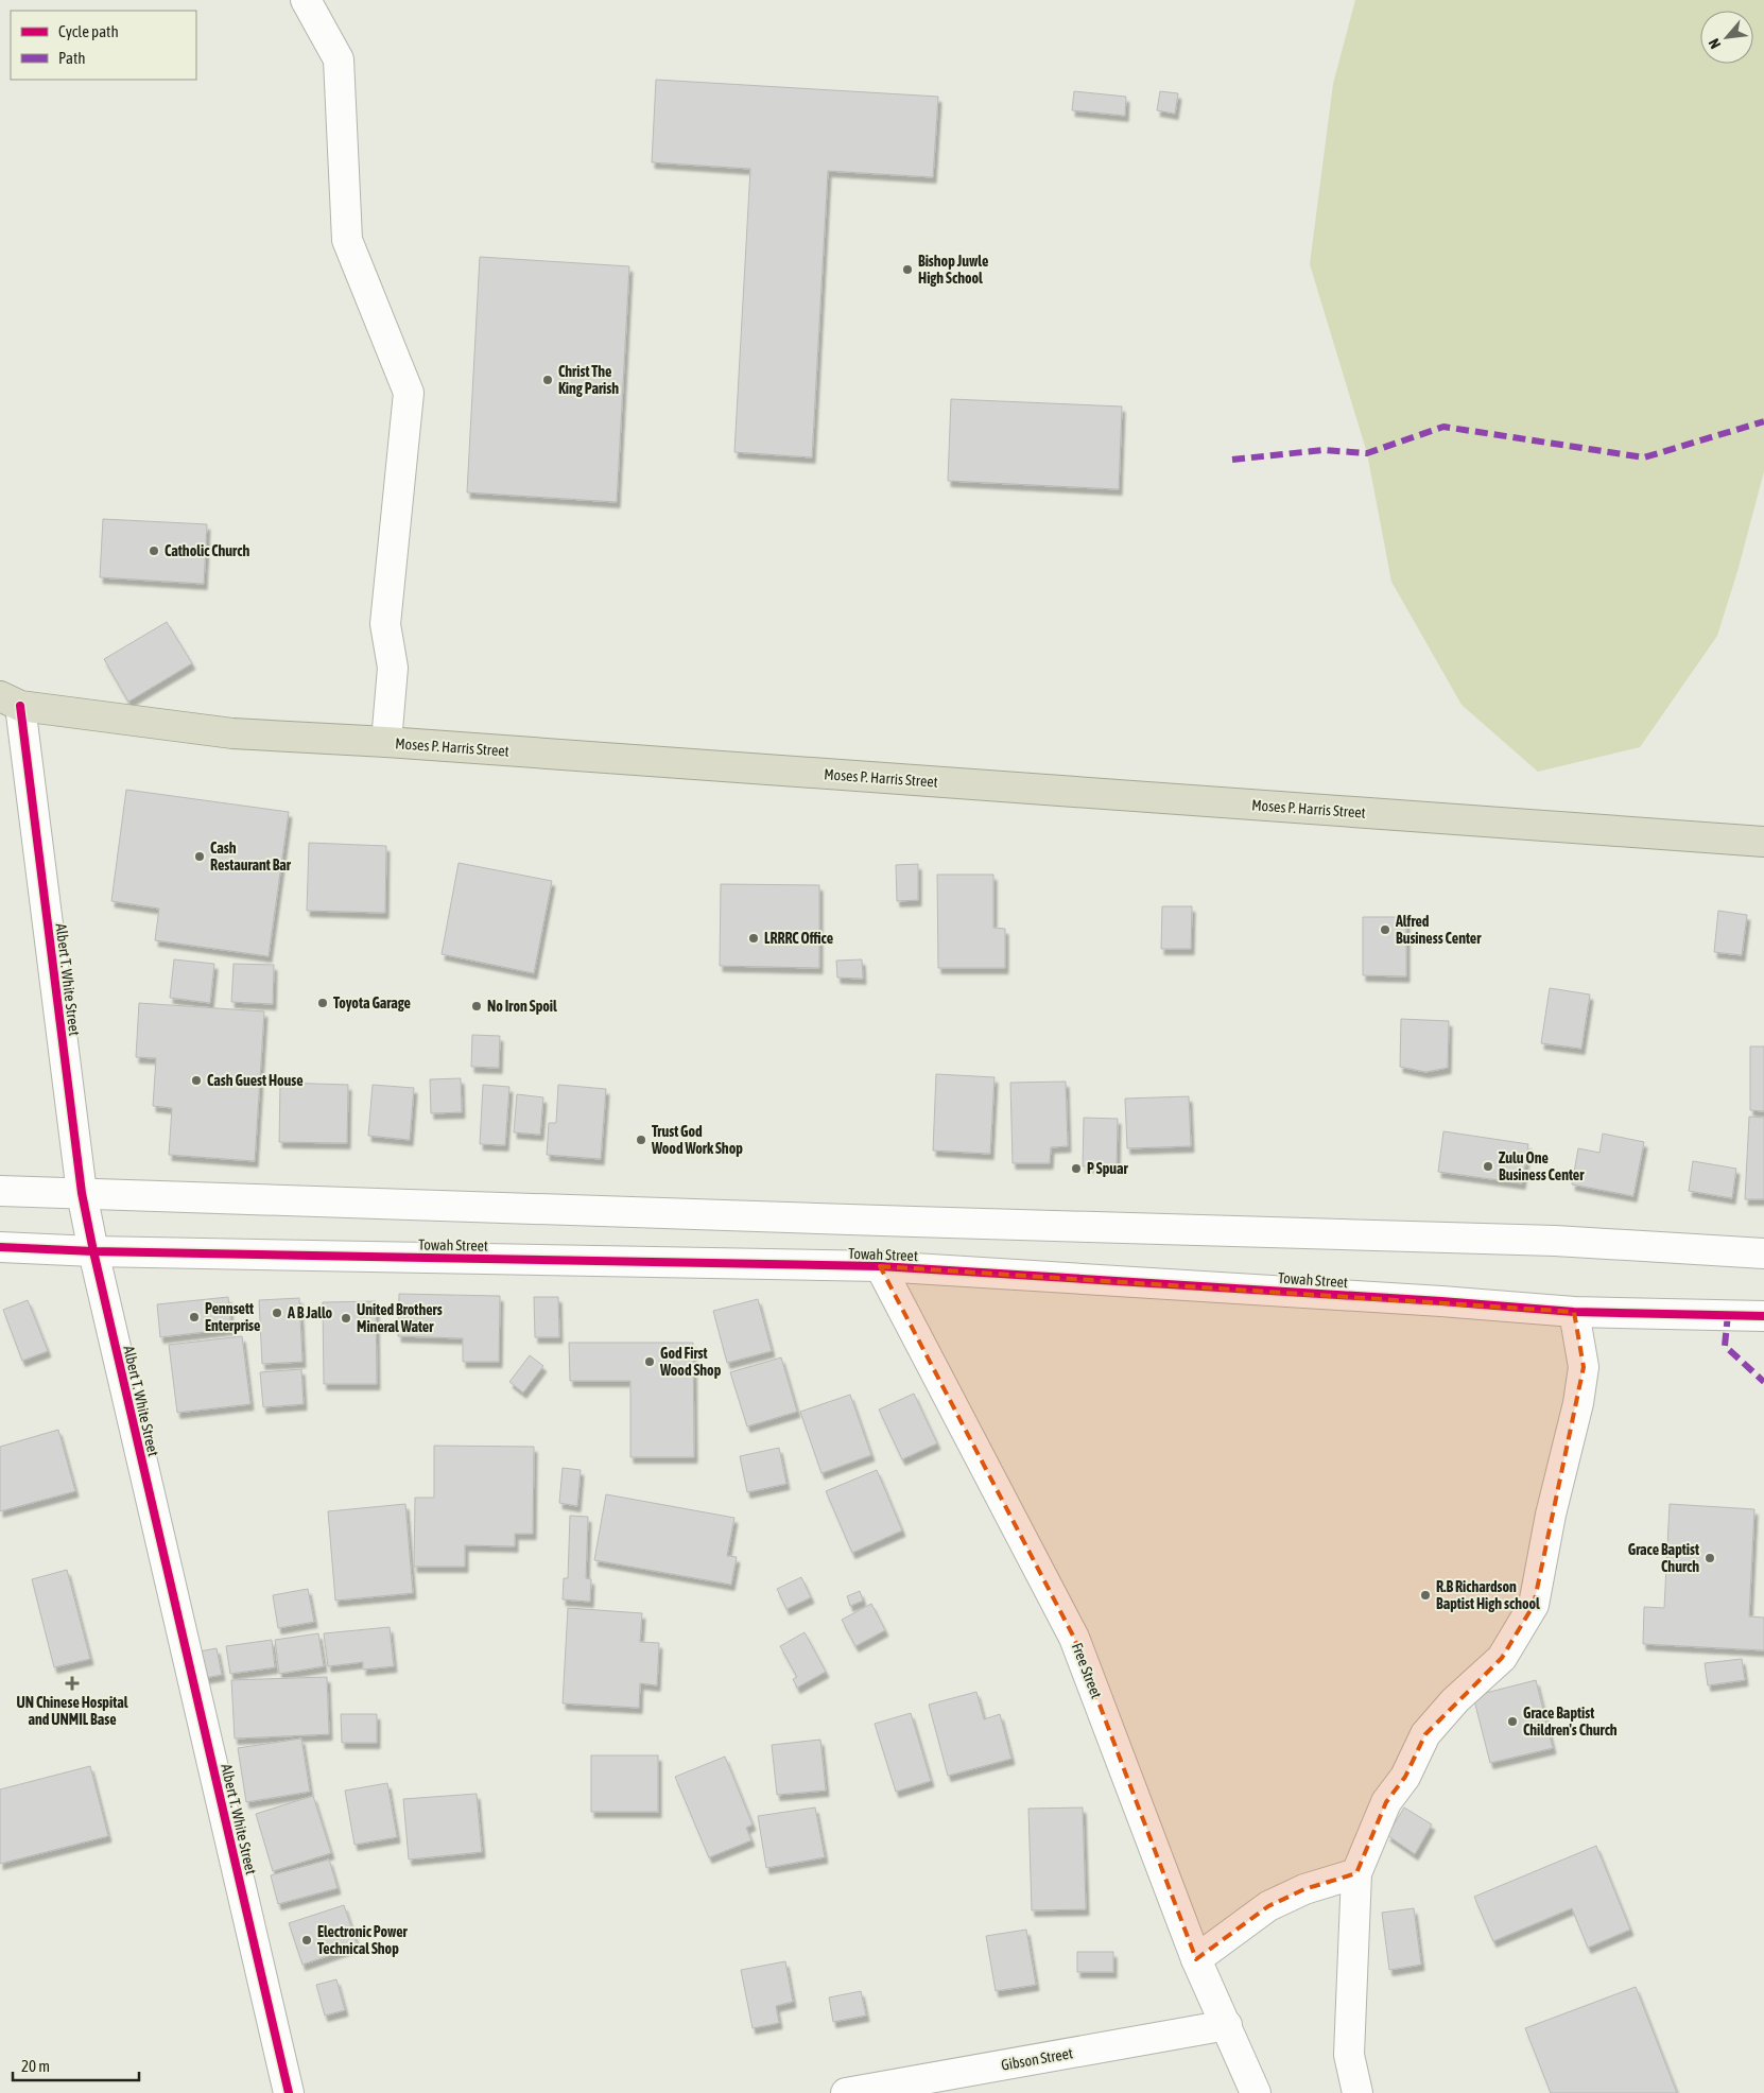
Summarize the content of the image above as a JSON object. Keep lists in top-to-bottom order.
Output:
{
  "streets": {
    "highway": ["Moses P. Harris Street"],
    "street": [
      "Albert T. White Street",
      "Towah Street",
      "Free Street",
      "Gibson Street"
    ]
  },
  "crossings": [
    ["Moses P. Harris Street", "Albert T. White Street"],
    ["Albert T. White Street", "Towah Street"],
    ["Towah Street", "Free Street"],
    ["Free Street", "Gibson Street"]
  ],
  "places": {
    "other": [
      "Bishop Juwle High School",
      "Christ The King Parish",
      "Catholic Church",
      "Cash Restaurant Bar",
      "Alfred Business Center",
      "LRRRC Office",
      "Toyota Garage",
      "No Iron Spoil",
      "Cash Guest House",
      "Trust God Wood Work Shop",
      "Zulu One Business Center",
      "P Spuar",
      "A B Jallo",
      "Pennsett Enterprise",
      "United Brothers Mineral Water",
      "God First Wood Shop",
      "Grace Baptist Church",
      "R.B Richardson Baptist High school",
      "Grace Baptist Children's Church",
      "Electronic Power Technical Shop"
    ],
    "health": ["UN Chinese Hospital and UNMIL Base"]
  },
  "legend": ["Cycle path", "Path"],
  "scale_bar": "20 m",
  "north": "bottom left"
}
